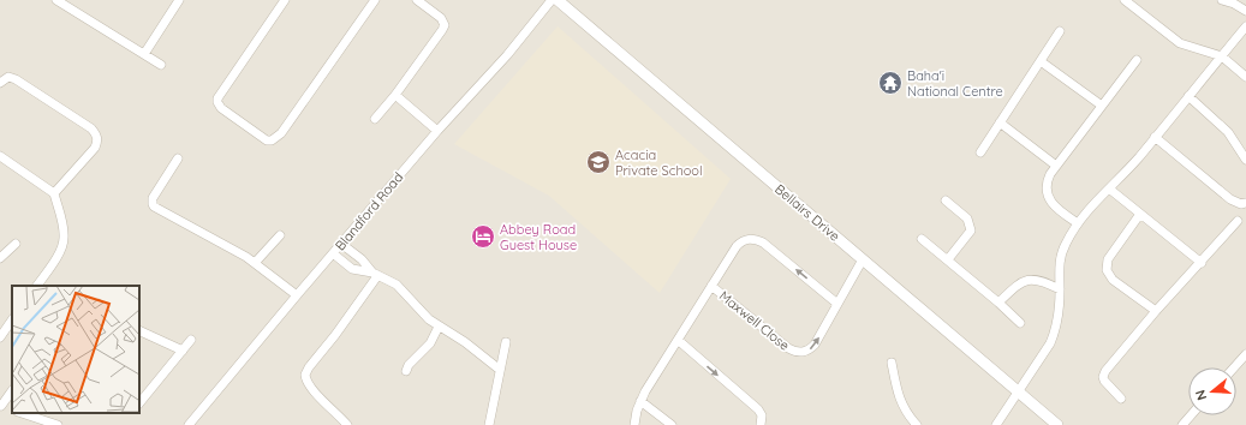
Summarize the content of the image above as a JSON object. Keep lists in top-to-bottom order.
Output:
{
  "streets": {
    "street": ["Blandford Road", "Bellairs Drive", "Maxwell Close"]
  },
  "crossings": [
    ["Bellairs Drive", "Maxwell Close"]
  ],
  "places": {
    "temple": ["Baha'i National Centre"],
    "school or university": ["Acacia Private School"],
    "hotel": ["Abbey Road Guest House"]
  },
  "north": "left"
}
